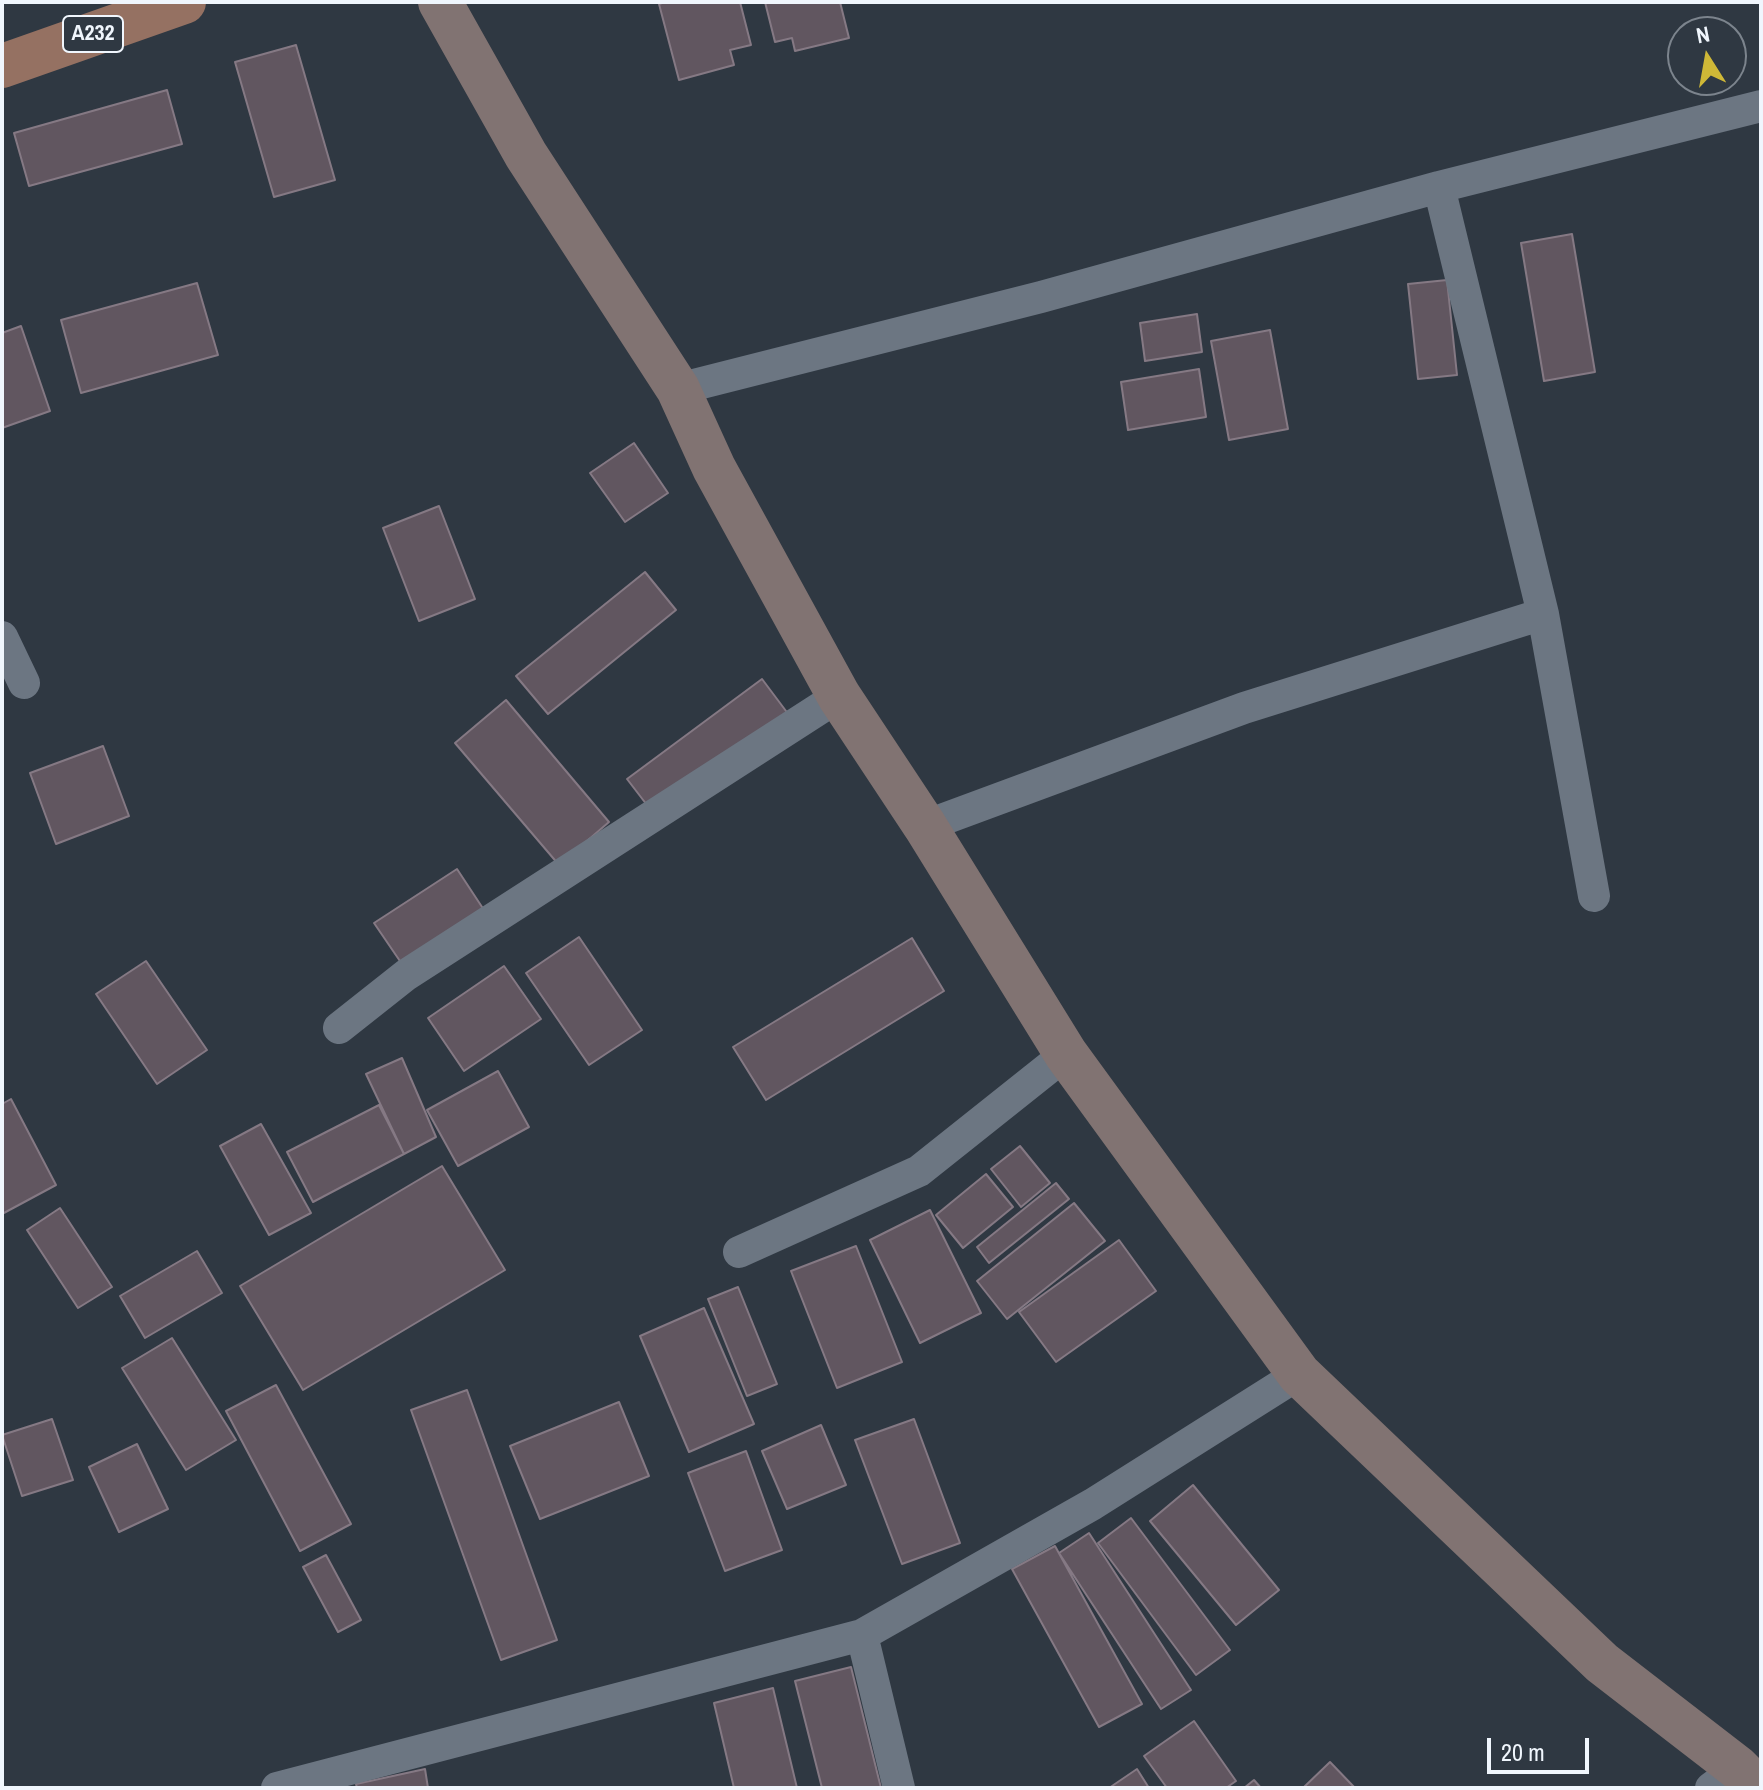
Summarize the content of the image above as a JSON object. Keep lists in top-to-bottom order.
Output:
{
  "streets": {
    "main road": ["A232"]
  },
  "scale_bar": "20 m",
  "north": "top"
}
